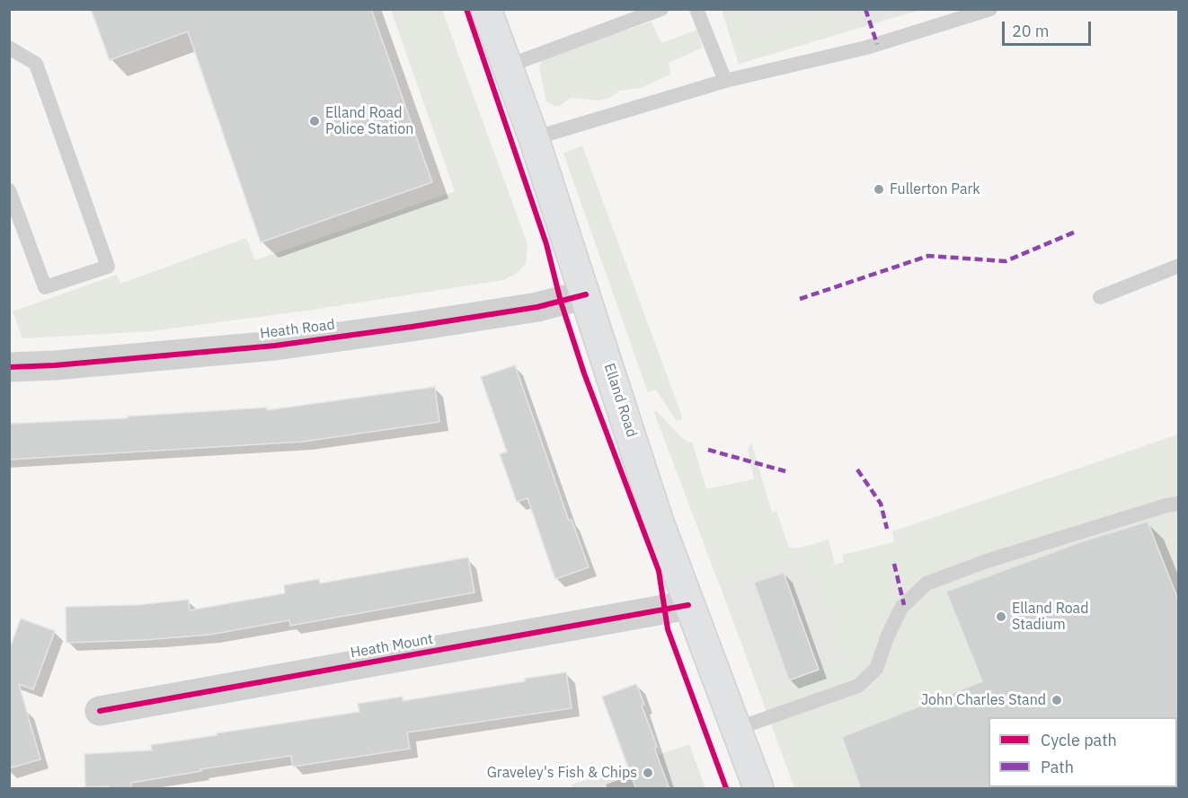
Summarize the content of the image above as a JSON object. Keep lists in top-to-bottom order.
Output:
{
  "streets": {
    "main road": ["Elland Road"],
    "street": ["Heath Road", "Heath Mount"]
  },
  "crossings": [
    ["Heath Road", "Elland Road"],
    ["Elland Road", "Heath Mount"]
  ],
  "places": [
    "Elland Road Police Station",
    "Fullerton Park",
    "Elland Road Stadium",
    "John Charles Stand",
    "Graveley's Fish & Chips"
  ],
  "legend": ["Cycle path", "Path"],
  "scale_bar": "20 m"
}
